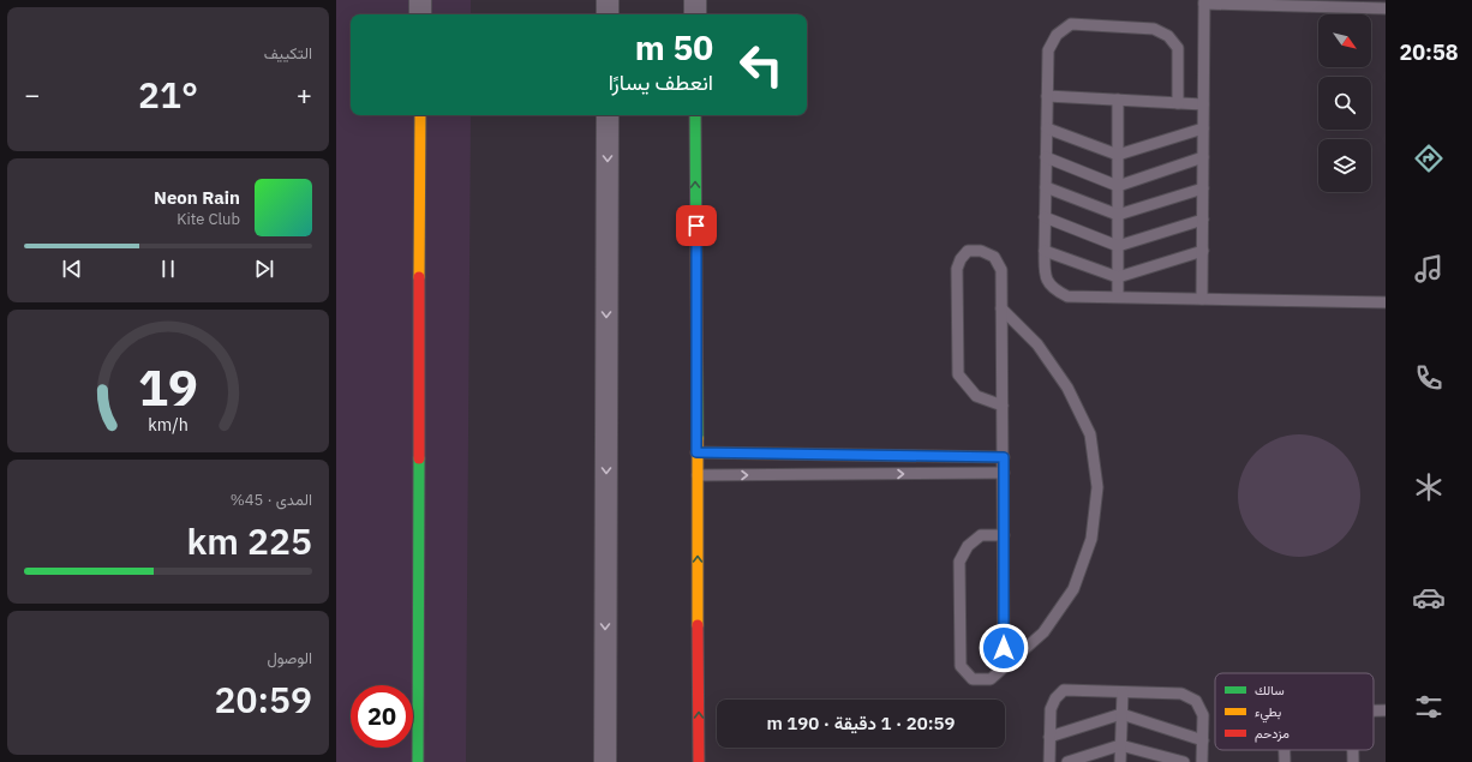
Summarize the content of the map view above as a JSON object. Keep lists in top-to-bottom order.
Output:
{
  "legend": ["سالك", "بطيء", "مزدحم"],
  "north": "bottom right",
  "page": {
    "tabs": "20:58",
    "tile": [
      "التكييف",
      ["المدى · 45%", "225 km"],
      ["الوصول", "20:59"]
    ],
    "turn": ["50 m", "انعطف يسارًا"],
    "heat": ["−", "21°", "+"],
    "song": ["Neon Rain", "Kite Club"],
    "limit": "20",
    "trip": "20:59 · 1 دقيقة · 190 m",
    "gauge": ["19", "km/h"]
  }
}
